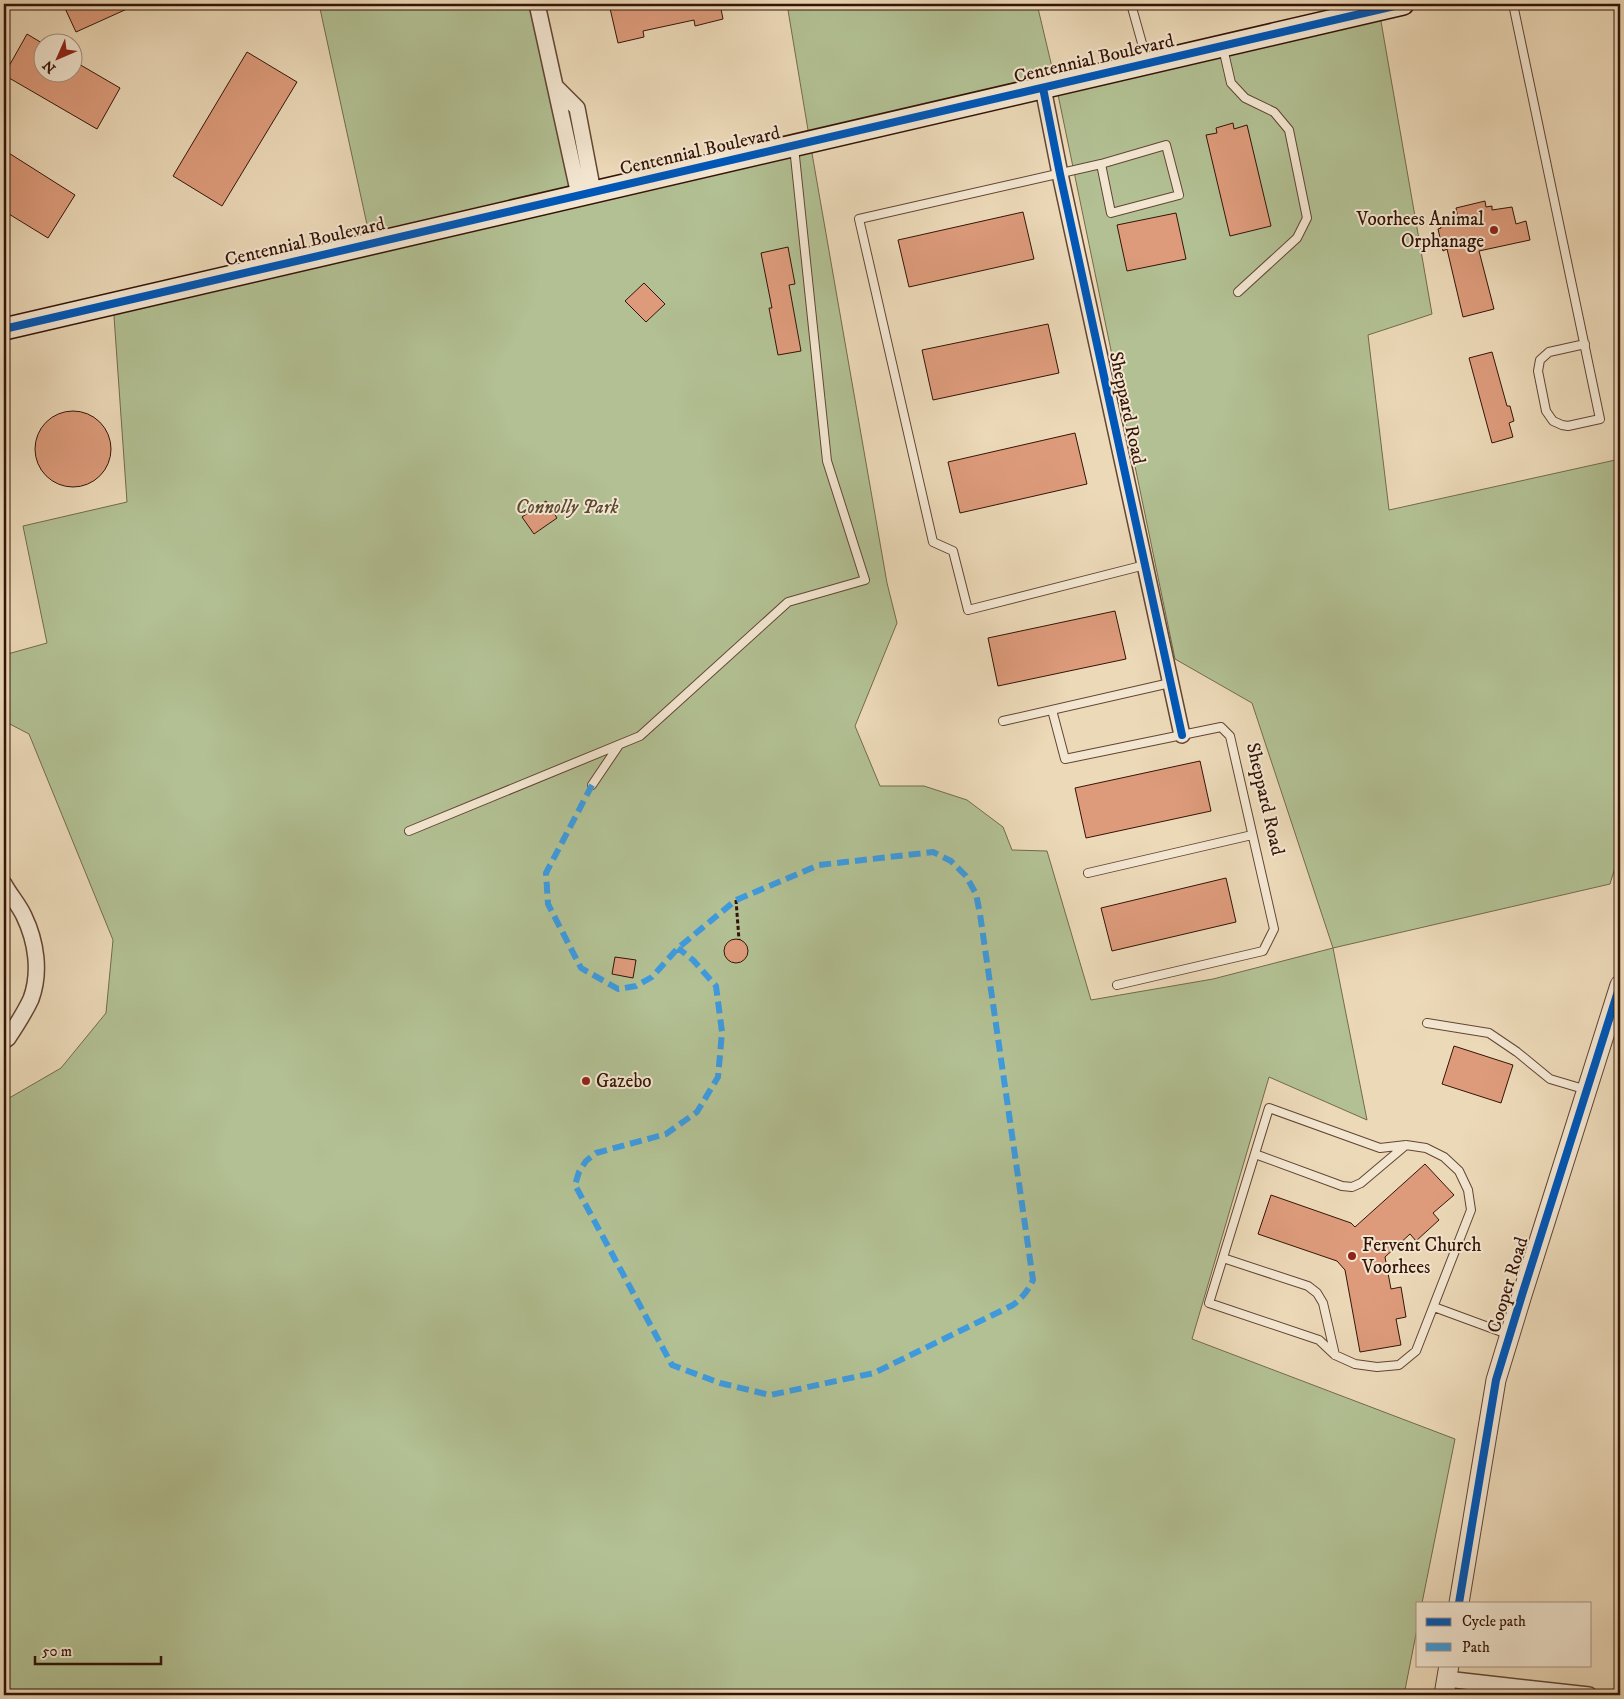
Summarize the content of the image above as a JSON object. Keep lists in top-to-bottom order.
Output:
{
  "streets": {
    "main road": ["Centennial Boulevard"],
    "street": ["Sheppard Road", "Cooper Road"]
  },
  "crossings": [
    ["Centennial Boulevard", "Sheppard Road"]
  ],
  "parks": ["Connolly Park"],
  "places": ["Voorhees Animal Orphanage", "Gazebo", "Fervent Church Voorhees"],
  "legend": ["Cycle path", "Path"],
  "scale_bar": "50 m",
  "north": "bottom left"
}
